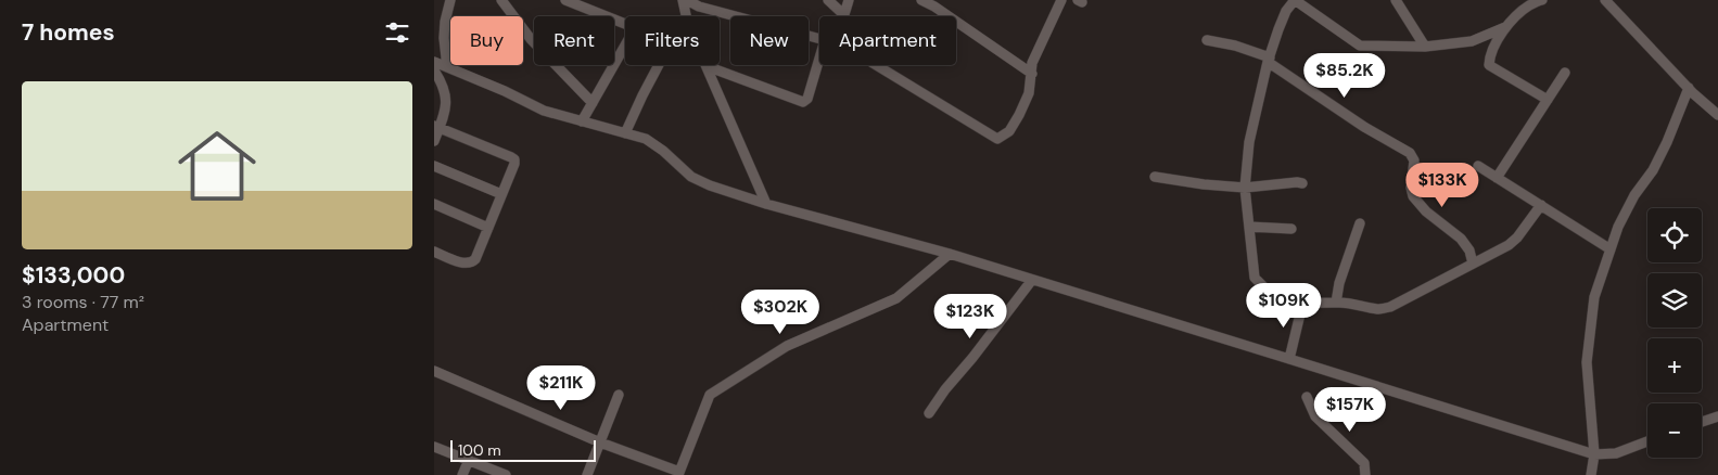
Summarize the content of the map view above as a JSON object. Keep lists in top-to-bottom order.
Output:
{
  "scale_bar": "100 m",
  "page": {
    "heading": "7 homes",
    "chip": [
      "Buy",
      "Rent",
      "Filters",
      "New",
      "Apartment"
    ],
    "price": [
      "$85.2K",
      "$133K",
      "$109K",
      "$302K",
      "$123K",
      "$211K",
      "$157K"
    ],
    "list": [
      {
        "name": "$133,000",
        "note": "3 rooms · 77 m² · Apartment"
      }
    ],
    "map_buttons": ["+", "−"],
    "scale": "100 m"
  }
}
